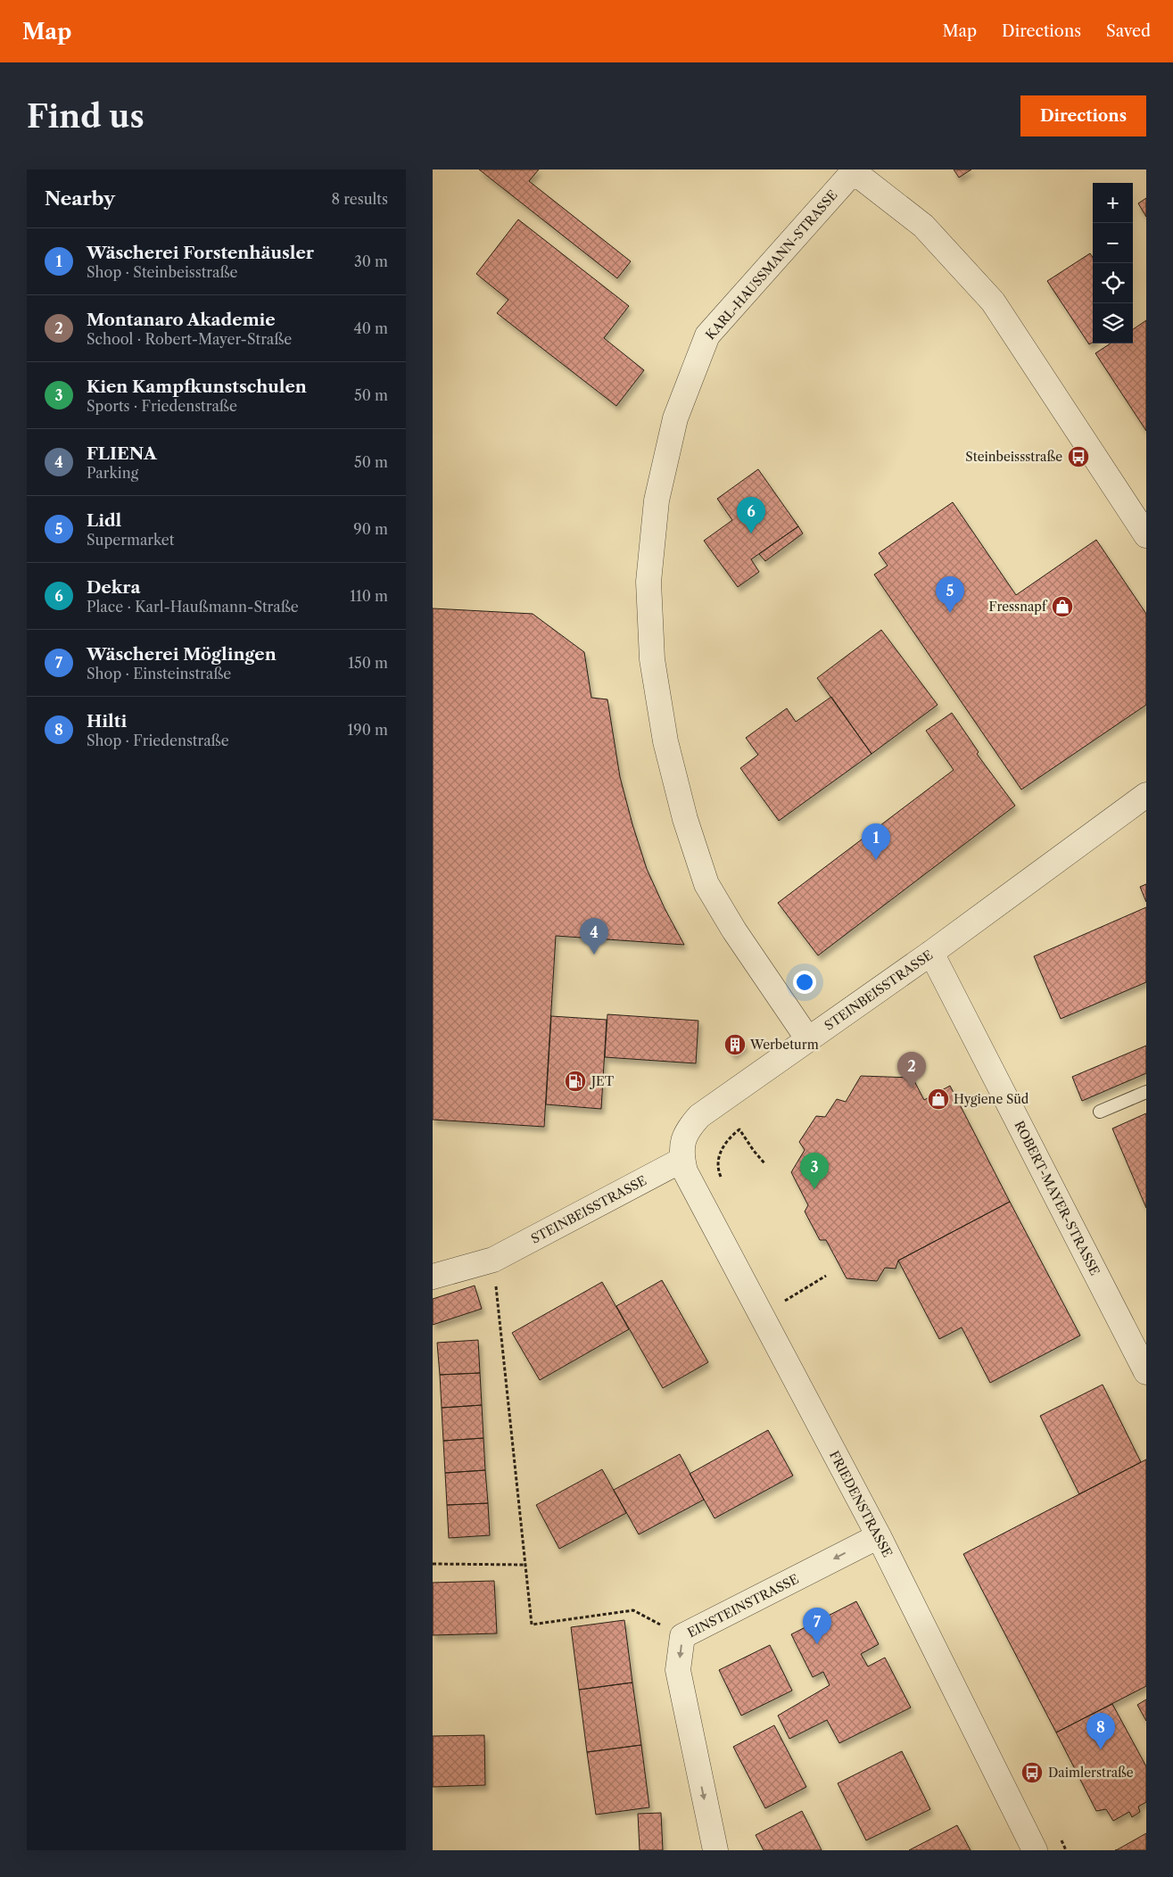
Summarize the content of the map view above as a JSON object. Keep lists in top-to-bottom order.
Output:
{
  "streets": {
    "street": [
      "KARL-HAUSSMANN-STRASSE",
      "STEINBEISSTRASSE",
      "ROBERT-MAYER-STRASSE",
      "FRIEDENSTRASSE",
      "EINSTEINSTRASSE"
    ]
  },
  "crossings": [
    ["KARL-HAUSSMANN-STRASSE", "STEINBEISSTRASSE"],
    ["STEINBEISSTRASSE", "ROBERT-MAYER-STRASSE"],
    ["STEINBEISSTRASSE", "FRIEDENSTRASSE"],
    ["FRIEDENSTRASSE", "EINSTEINSTRASSE"]
  ],
  "one_way": ["EINSTEINSTRASSE"],
  "places": {
    "bus stop": ["Steinbeissstraße", "Daimlerstraße"],
    "shop": ["Fressnapf", "Hygiene Süd"],
    "building": ["Werbeturm"],
    "fuel station": ["JET"]
  },
  "page": {
    "header": "Map",
    "nav": ["Map", "Directions", "Saved"],
    "buttons": "Directions",
    "title": "Find us",
    "heading": ["Nearby", "8 results"],
    "map_buttons": ["+", "−"],
    "list": [
      {
        "mark": "1",
        "name": "Wäscherei Forstenhäusler",
        "note": "Shop · Steinbeisstraße",
        "value": "30 m"
      },
      {
        "mark": "2",
        "name": "Montanaro Akademie",
        "note": "School · Robert-Mayer-Straße",
        "value": "40 m"
      },
      {
        "mark": "3",
        "name": "Kien Kampfkunstschulen",
        "note": "Sports · Friedenstraße",
        "value": "50 m"
      },
      {
        "mark": "4",
        "name": "FLIENA",
        "note": "Parking",
        "value": "50 m"
      },
      {
        "mark": "5",
        "name": "Lidl",
        "note": "Supermarket",
        "value": "90 m"
      },
      {
        "mark": "6",
        "name": "Dekra",
        "note": "Place · Karl-Haußmann-Straße",
        "value": "110 m"
      },
      {
        "mark": "7",
        "name": "Wäscherei Möglingen",
        "note": "Shop · Einsteinstraße",
        "value": "150 m"
      },
      {
        "mark": "8",
        "name": "Hilti",
        "note": "Shop · Friedenstraße",
        "value": "190 m"
      }
    ],
    "pins": [
      "6",
      "5",
      "1",
      "4",
      "2",
      "3",
      "7",
      "8"
    ]
  }
}
